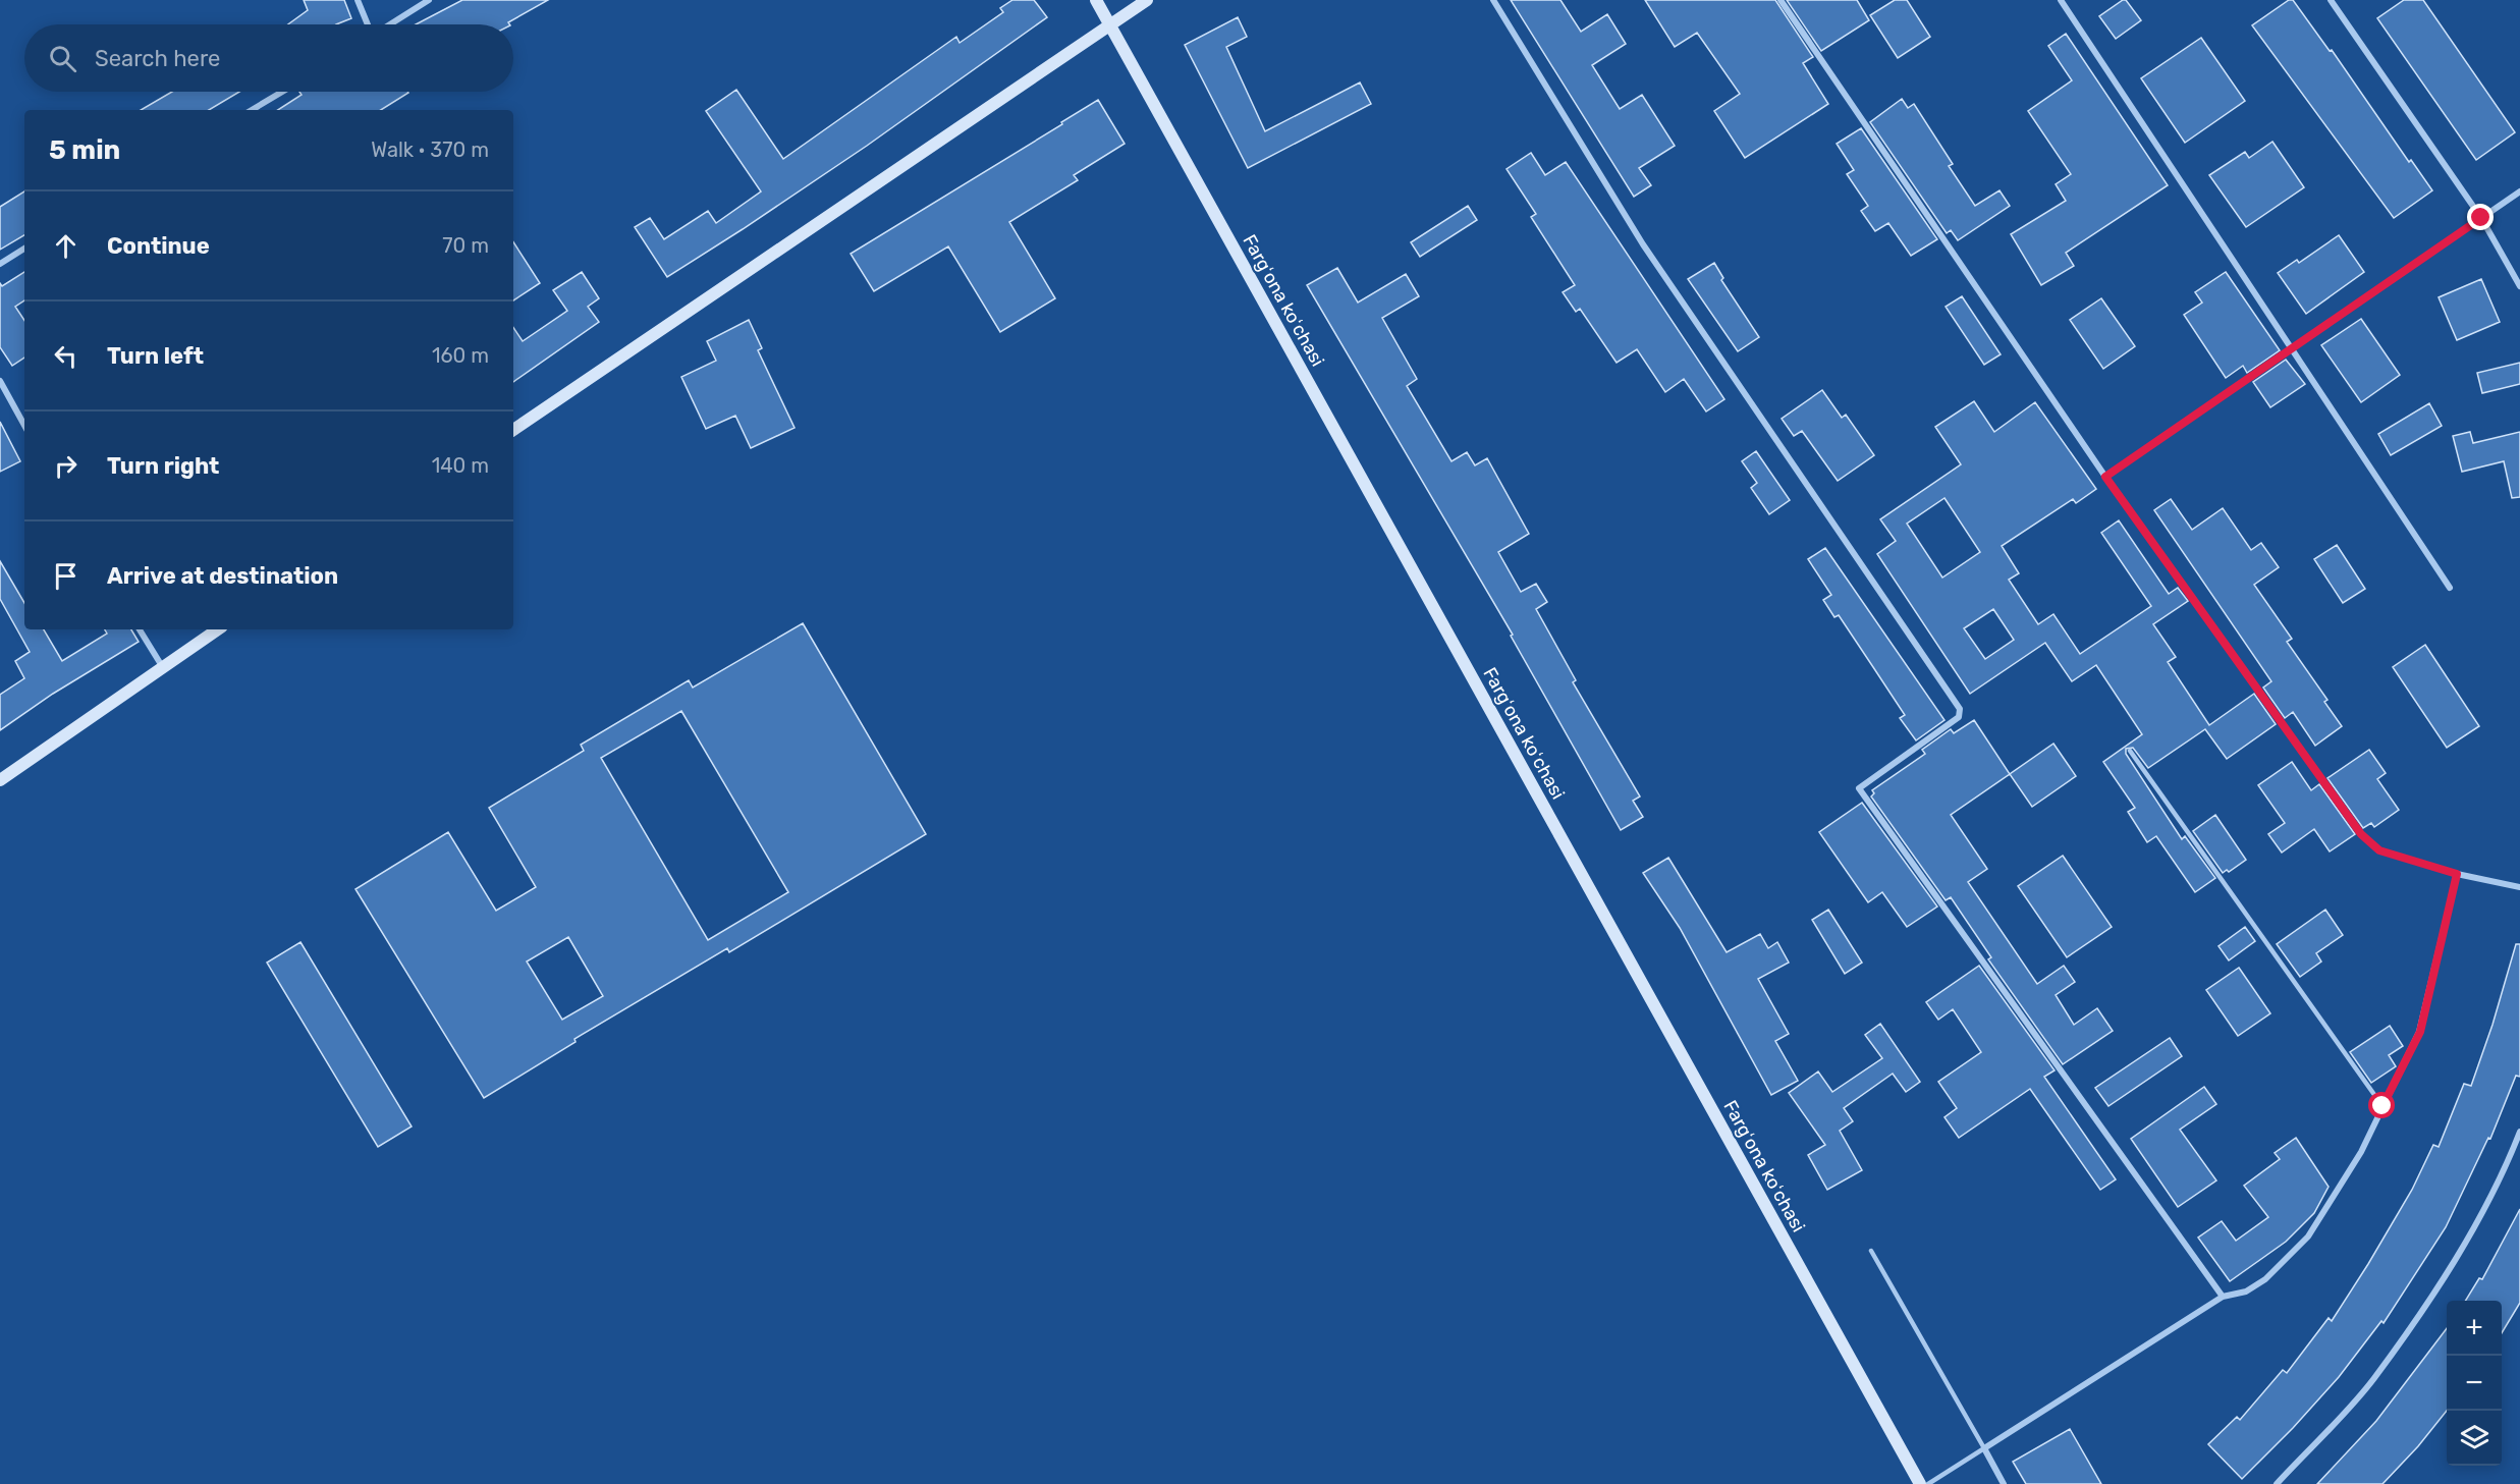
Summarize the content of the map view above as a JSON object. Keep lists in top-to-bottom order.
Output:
{
  "streets": {
    "street": ["Fargʻona koʻchasi"]
  },
  "page": {
    "search": "Search here",
    "heading": ["5 min", "Walk · 370 m"],
    "list": [
      ["Continue", "70 m"],
      ["Turn left", "160 m"],
      ["Turn right", "140 m"],
      "Arrive at destination"
    ],
    "map_buttons": ["+", "−"]
  }
}
